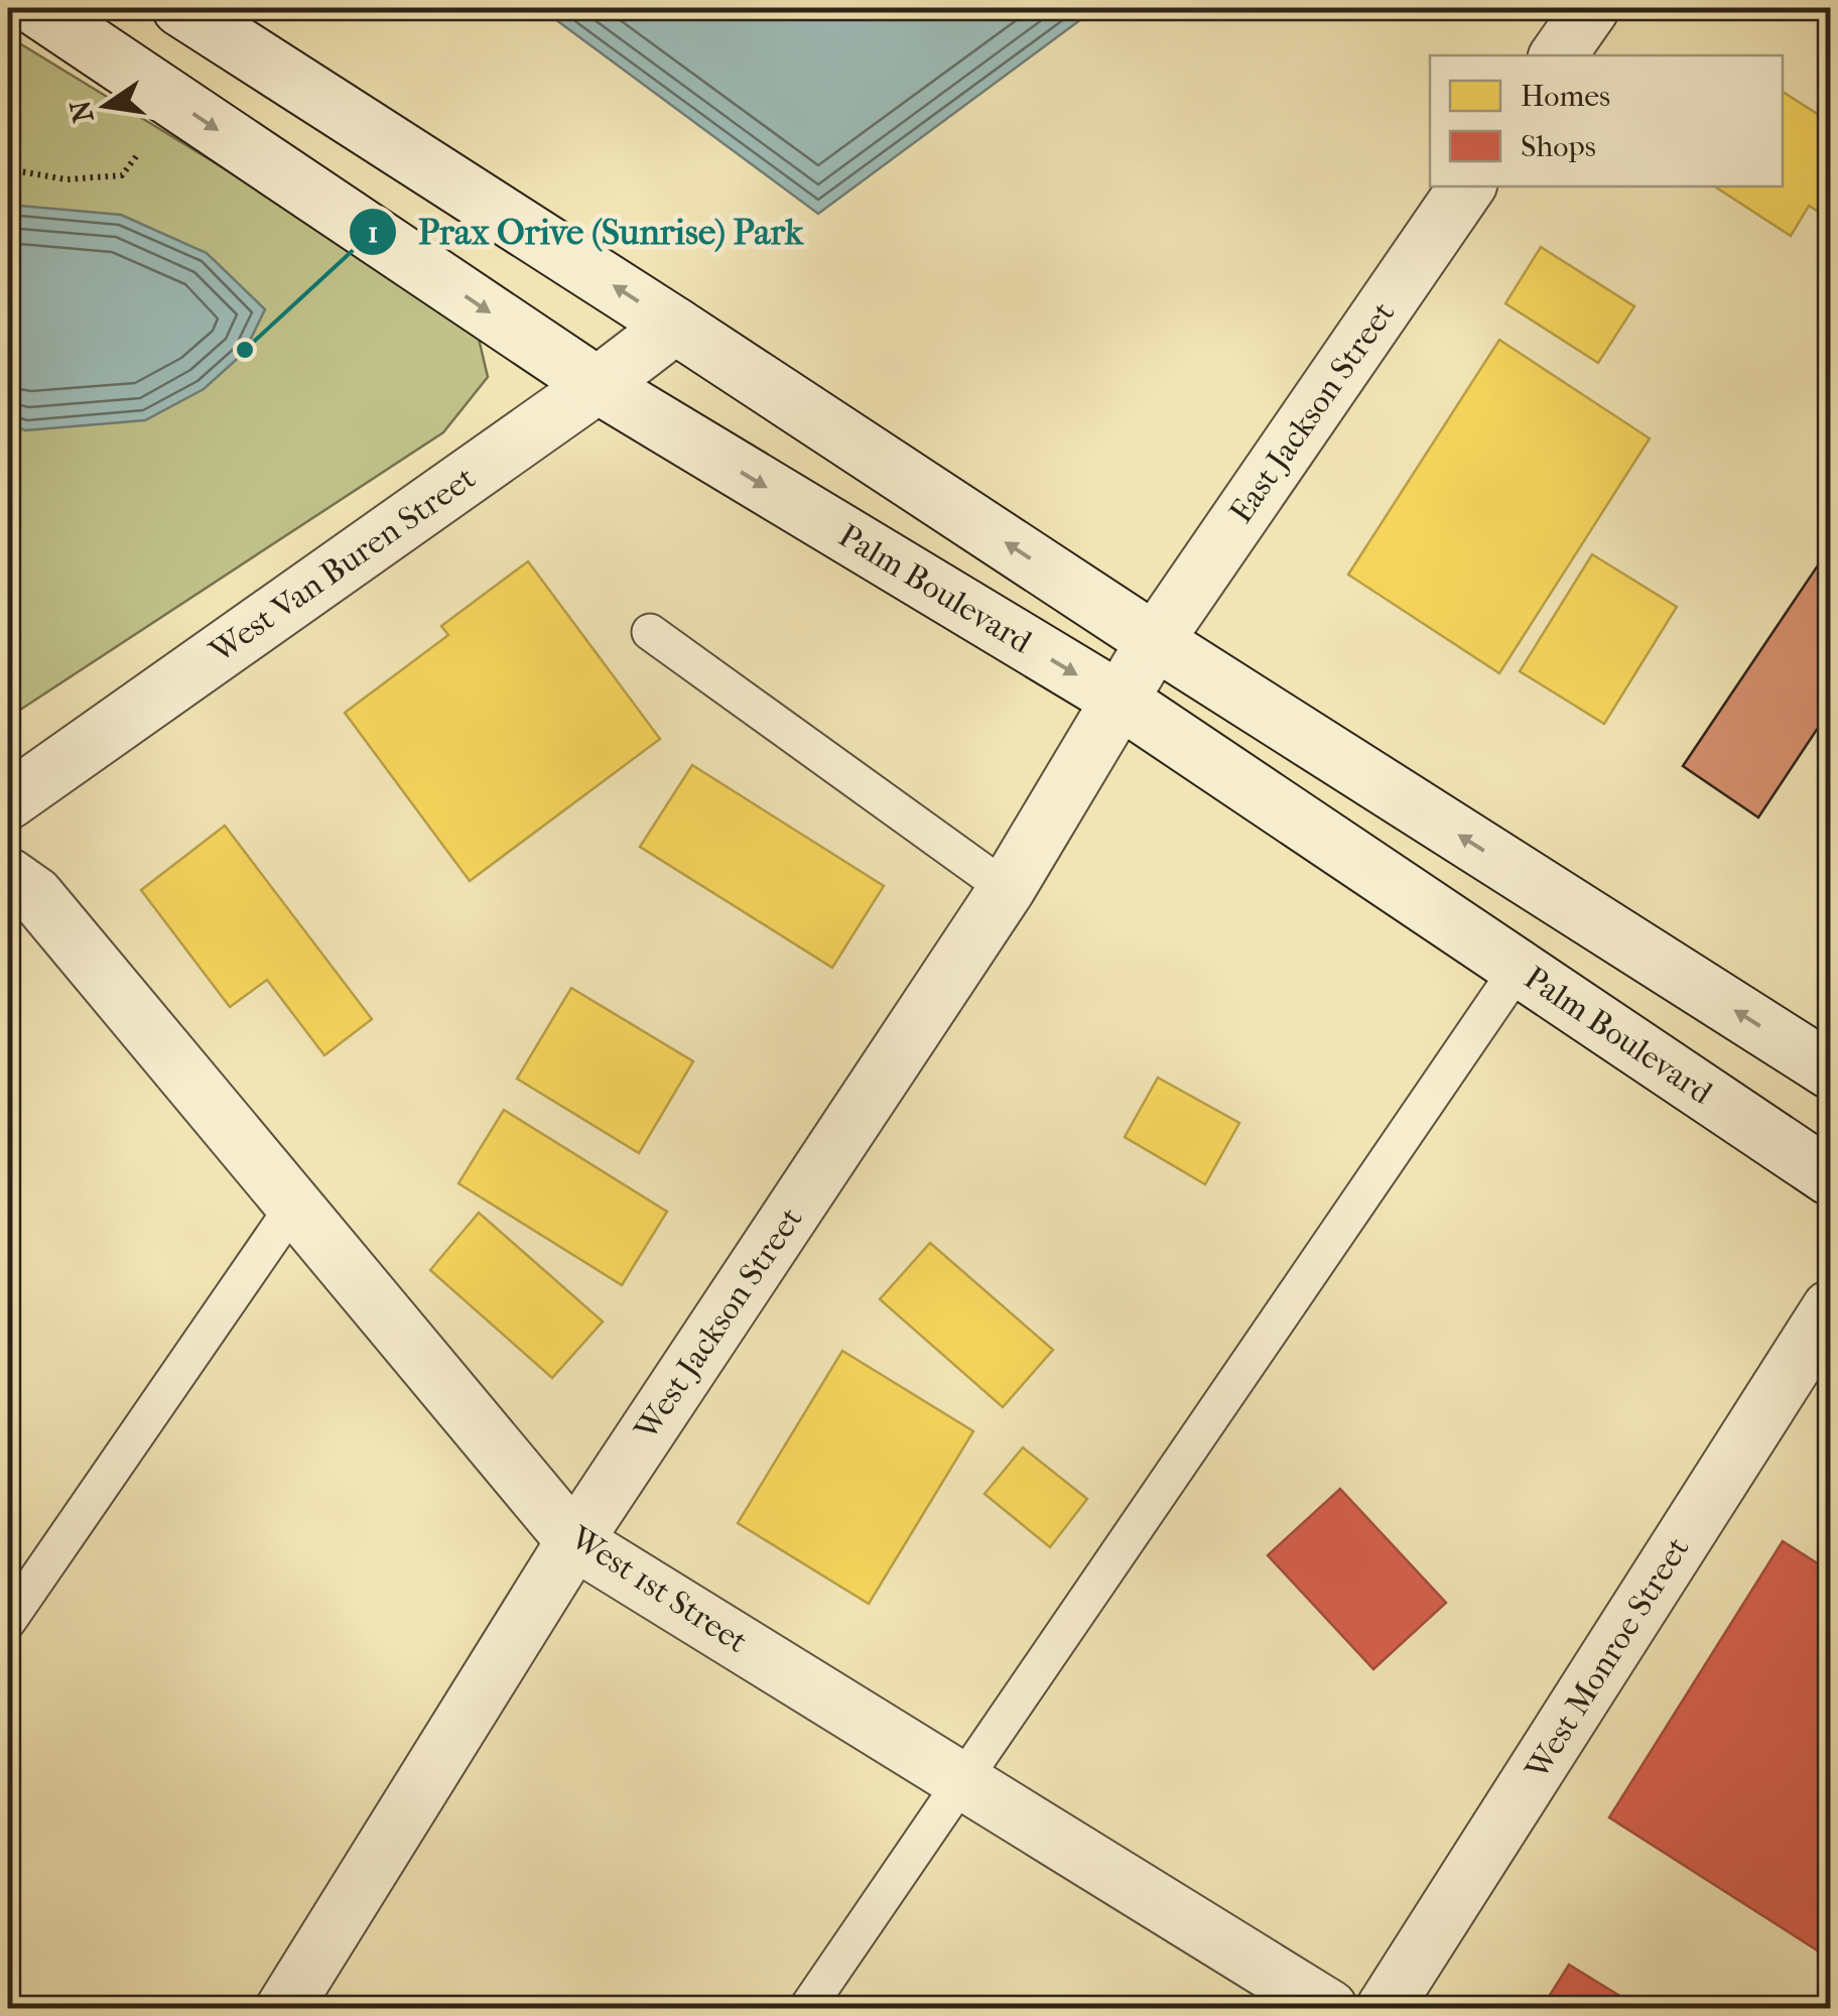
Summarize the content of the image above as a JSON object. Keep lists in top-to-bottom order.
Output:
{
  "streets": {
    "street": [
      "East Jackson Street",
      "West Van Buren Street",
      "Palm Boulevard",
      "West Jackson Street",
      "West 1st Street",
      "West Monroe Street"
    ]
  },
  "crossings": [
    ["East Jackson Street", "West Jackson Street"],
    ["West Van Buren Street", "Palm Boulevard"],
    ["Palm Boulevard", "West Jackson Street"],
    ["West Jackson Street", "West 1st Street"]
  ],
  "places": ["Prax Orive (Sunrise) Park"],
  "legend": ["Homes", "Shops"],
  "north": "left"
}
